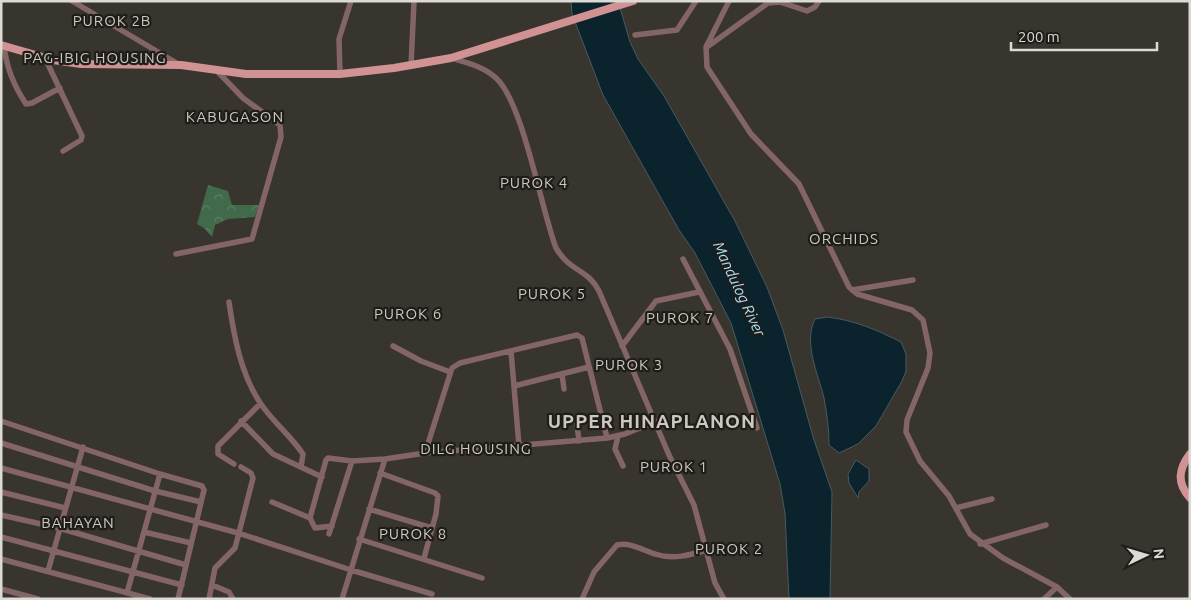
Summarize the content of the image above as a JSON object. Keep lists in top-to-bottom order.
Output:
{
  "districts": [
    "PUROK 2B",
    "PAG-IBIG HOUSING",
    "KABUGASON",
    "PUROK 4",
    "ORCHIDS",
    "PUROK 5",
    "PUROK 6",
    "PUROK 7",
    "PUROK 3",
    "UPPER HINAPLANON",
    "DILG HOUSING",
    "PUROK 1",
    "BAHAYAN",
    "PUROK 8",
    "PUROK 2"
  ],
  "water": ["Mandulog River"],
  "scale_bar": "200 m",
  "north": "right"
}
